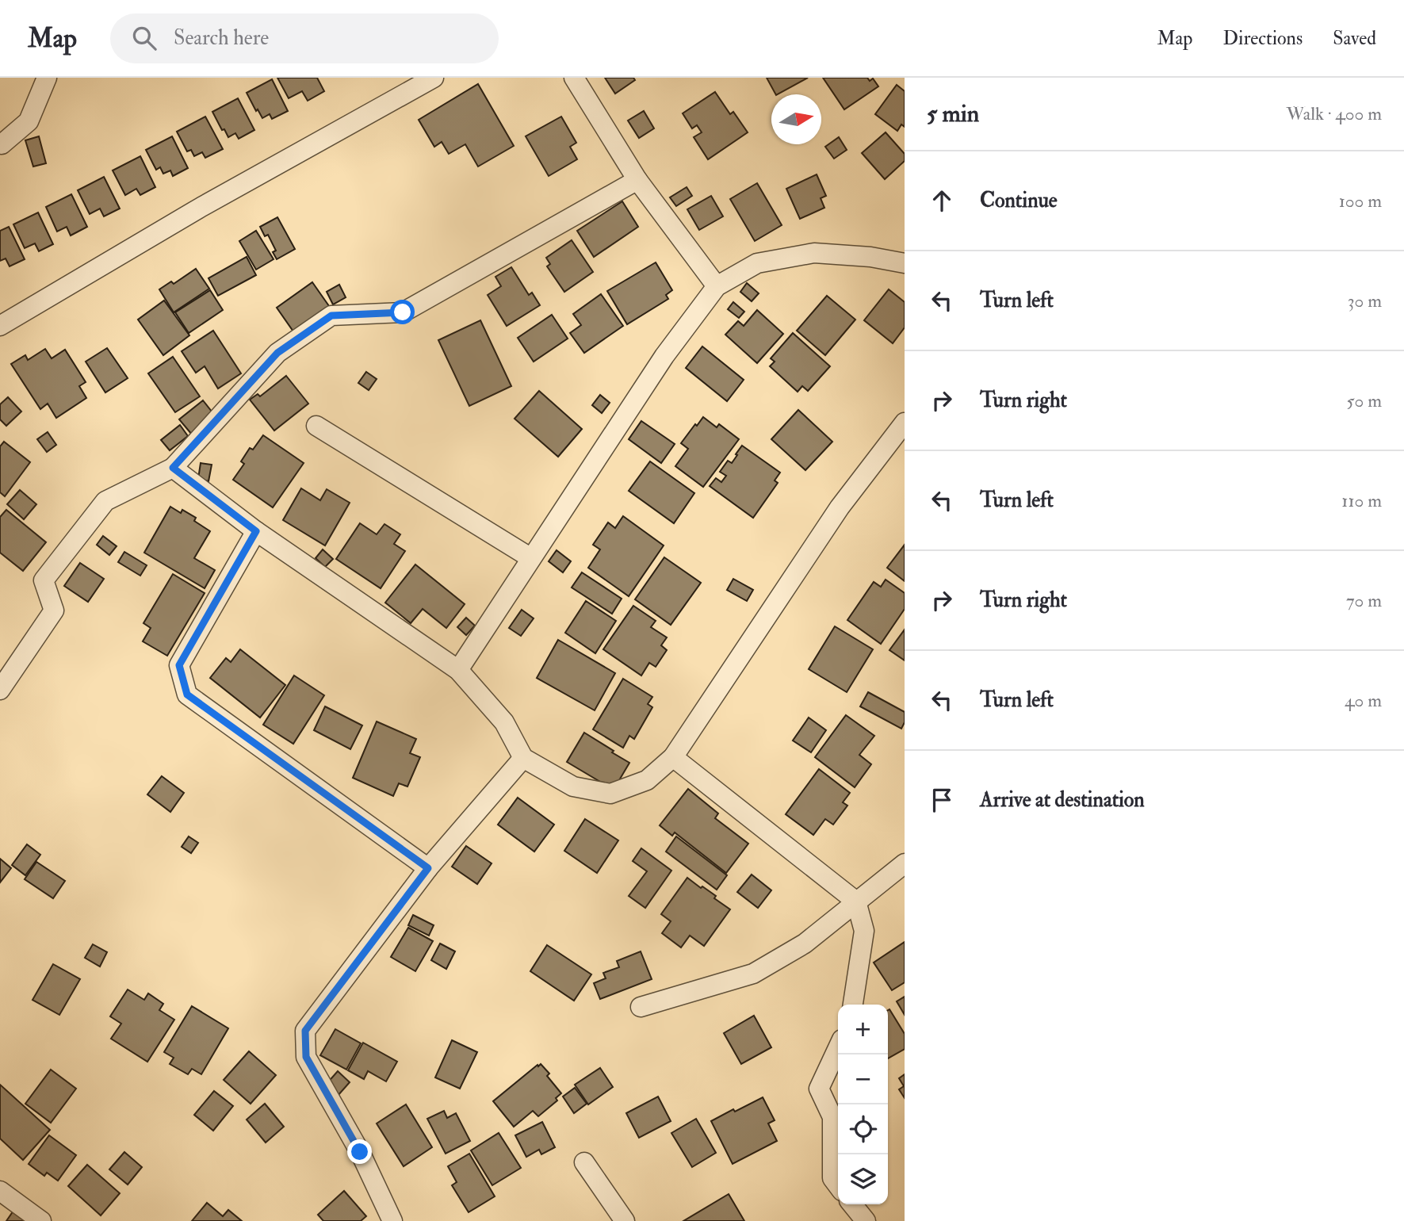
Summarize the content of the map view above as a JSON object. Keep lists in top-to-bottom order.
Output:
{
  "north": "right",
  "page": {
    "header": "Map",
    "search": "Search here",
    "nav": ["Map", "Directions", "Saved"],
    "heading": ["5 min", "Walk · 400 m"],
    "list": [
      ["Continue", "100 m"],
      ["Turn left", "30 m"],
      ["Turn right", "50 m"],
      ["Turn left", "110 m"],
      ["Turn right", "70 m"],
      ["Turn left", "40 m"],
      "Arrive at destination"
    ],
    "map_buttons": ["+", "−"]
  }
}
